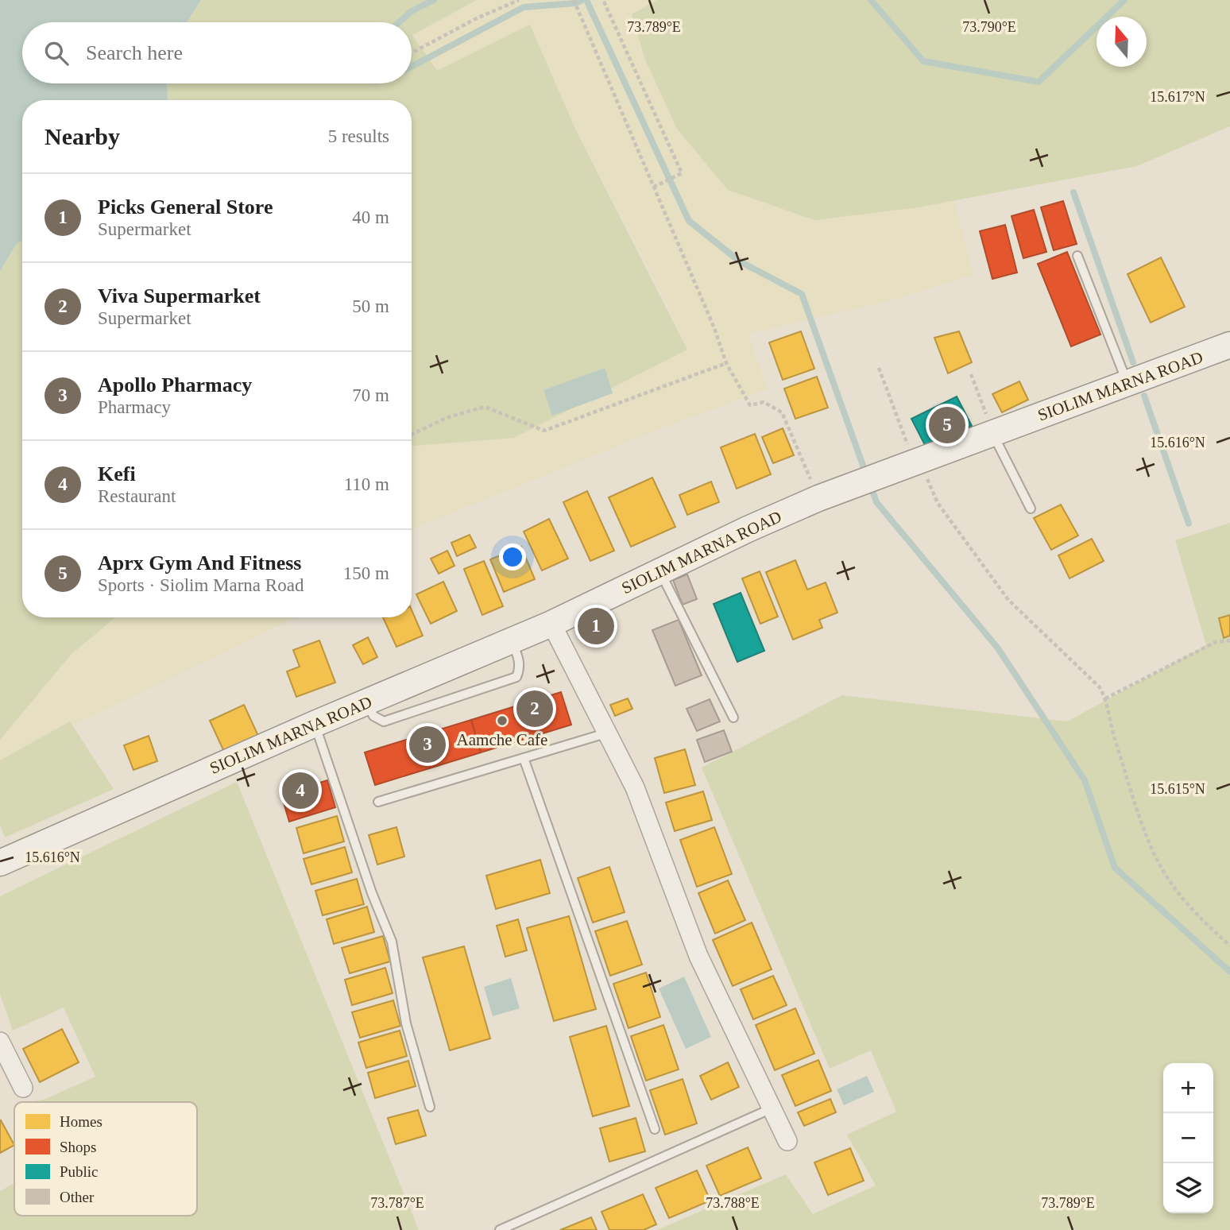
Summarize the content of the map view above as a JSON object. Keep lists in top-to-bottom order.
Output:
{
  "streets": {
    "main road": ["SIOLIM MARNA ROAD"]
  },
  "places": ["Aamche Cafe"],
  "legend": [
    "Homes",
    "Shops",
    "Public",
    "Other"
  ],
  "north": "top",
  "page": {
    "search": "Search here",
    "heading": ["Nearby", "5 results"],
    "list": [
      {
        "mark": "1",
        "name": "Picks General Store",
        "note": "Supermarket",
        "value": "40 m"
      },
      {
        "mark": "2",
        "name": "Viva Supermarket",
        "note": "Supermarket",
        "value": "50 m"
      },
      {
        "mark": "3",
        "name": "Apollo Pharmacy",
        "note": "Pharmacy",
        "value": "70 m"
      },
      {
        "mark": "4",
        "name": "Kefi",
        "note": "Restaurant",
        "value": "110 m"
      },
      {
        "mark": "5",
        "name": "Aprx Gym And Fitness",
        "note": "Sports · Siolim Marna Road",
        "value": "150 m"
      }
    ],
    "pins": [
      "5",
      "1",
      "2",
      "3",
      "4"
    ],
    "map_buttons": ["+", "−"]
  },
  "coordinates": [
    "73.789°E",
    "73.790°E",
    "15.617°N",
    "15.616°N",
    "15.615°N",
    "73.787°E",
    "73.788°E"
  ]
}
